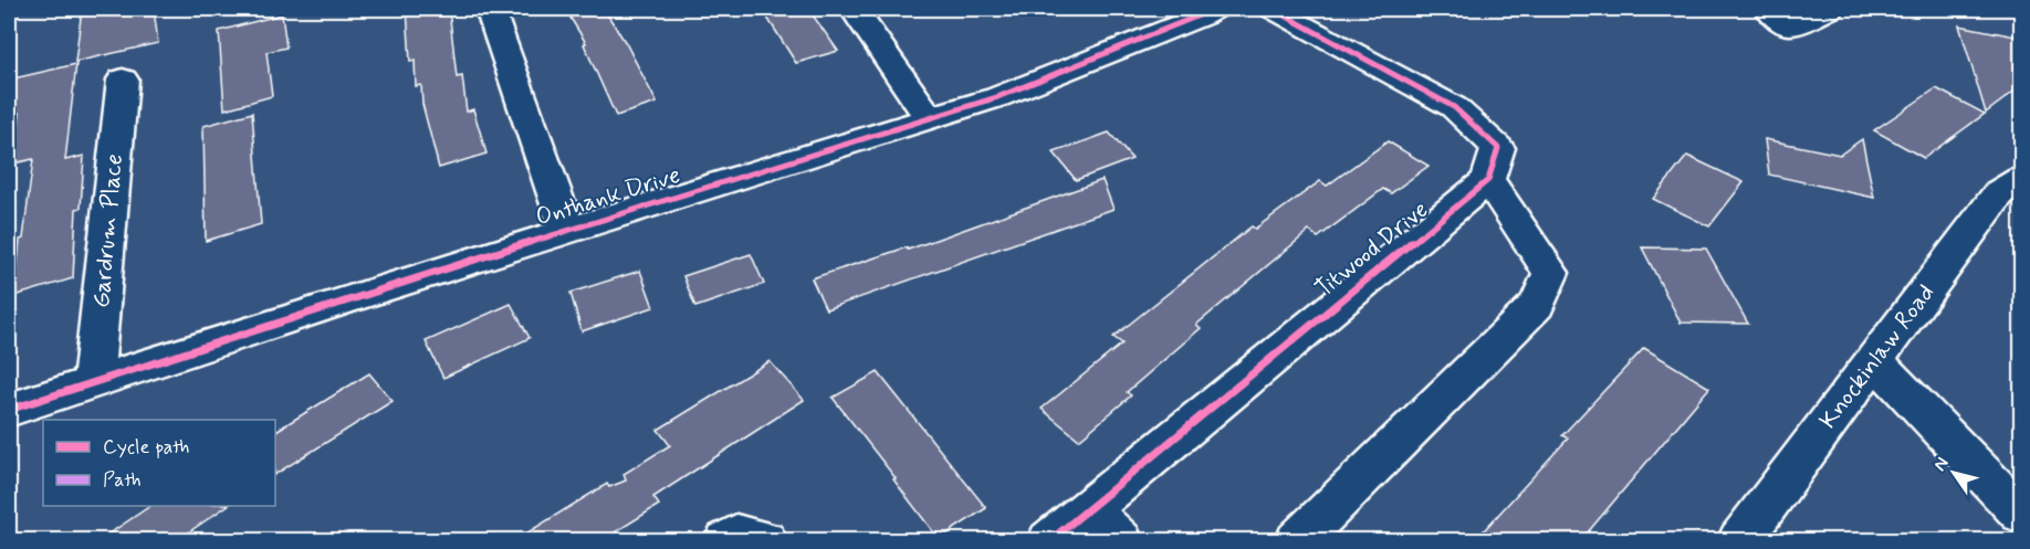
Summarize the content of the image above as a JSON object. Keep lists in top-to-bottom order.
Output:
{
  "streets": {
    "street": [
      "Onthank Drive",
      "Gardrum Place",
      "Titwood Drive",
      "Knockinlaw Road"
    ]
  },
  "crossings": [
    ["Onthank Drive", "Gardrum Place"]
  ],
  "legend": ["Cycle path", "Path"],
  "north": "top left"
}
